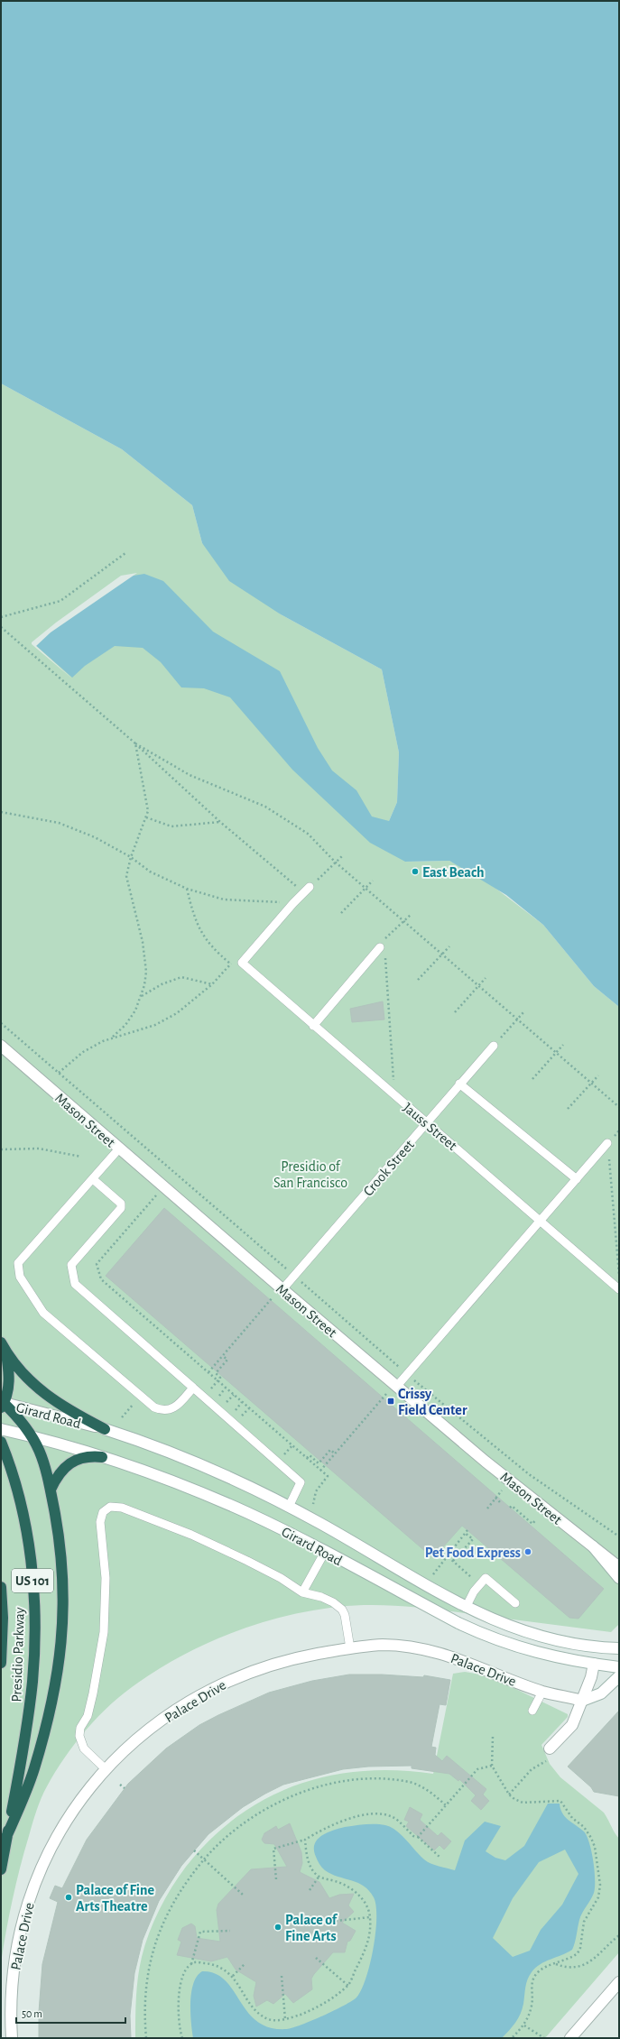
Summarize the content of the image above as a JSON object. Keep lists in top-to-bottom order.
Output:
{
  "streets": {
    "highway": ["US 101", "Presidio Parkway"],
    "street": ["Mason Street", "Girard Road", "Palace Drive"],
    "lane": ["Jauss Street", "Crook Street"]
  },
  "crossings": [
    ["Mason Street", "Crook Street"],
    ["Jauss Street", "Crook Street"]
  ],
  "parks": ["Presidio of San Francisco"],
  "places": {
    "other": [
      "East Beach",
      "Pet Food Express",
      "Palace of Fine Arts Theatre",
      "Palace of Fine Arts"
    ],
    "transit": ["Crissy Field Center"]
  },
  "scale_bar": "50 m"
}
